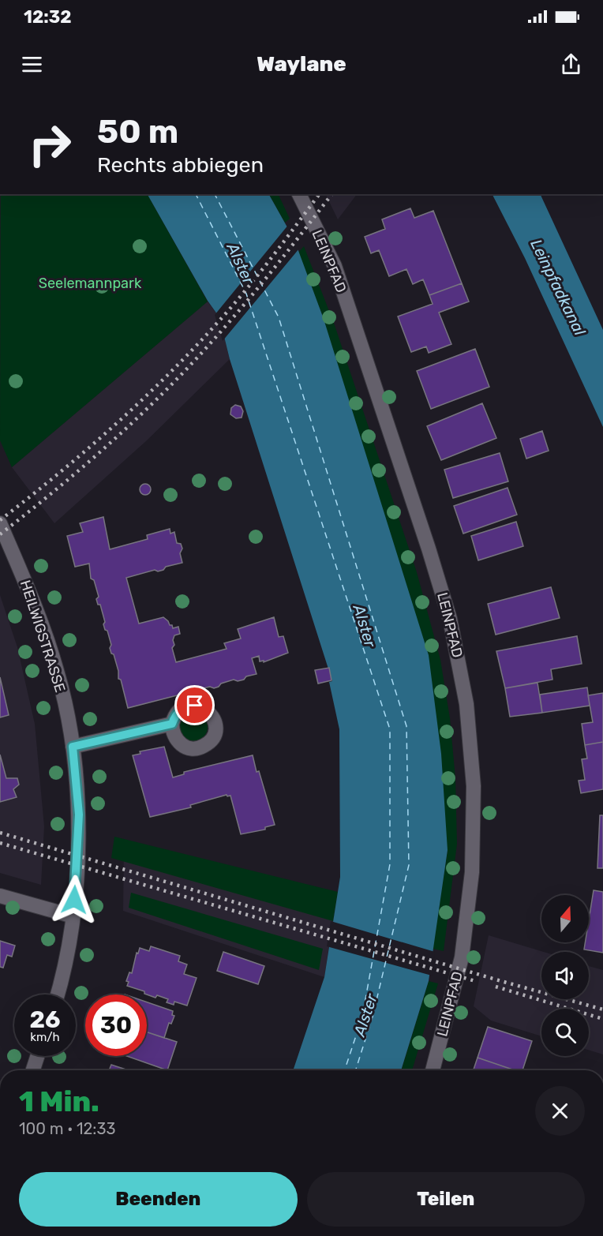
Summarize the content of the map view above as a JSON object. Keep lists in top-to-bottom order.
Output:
{
  "streets": {
    "street": ["LEINPFAD", "HEILWIGSTRASSE"]
  },
  "water": ["Alster", "Leinpfadkanal"],
  "parks": ["Seelemannpark"],
  "north": "top",
  "page": {
    "status": "12:32",
    "header": "Waylane",
    "turn": ["50 m", "Rechts abbiegen"],
    "speed": "26 km/h",
    "limit": "30",
    "heading": ["1 Min.", "100 m · 12:33"],
    "buttons": ["Beenden", "Teilen"]
  }
}
